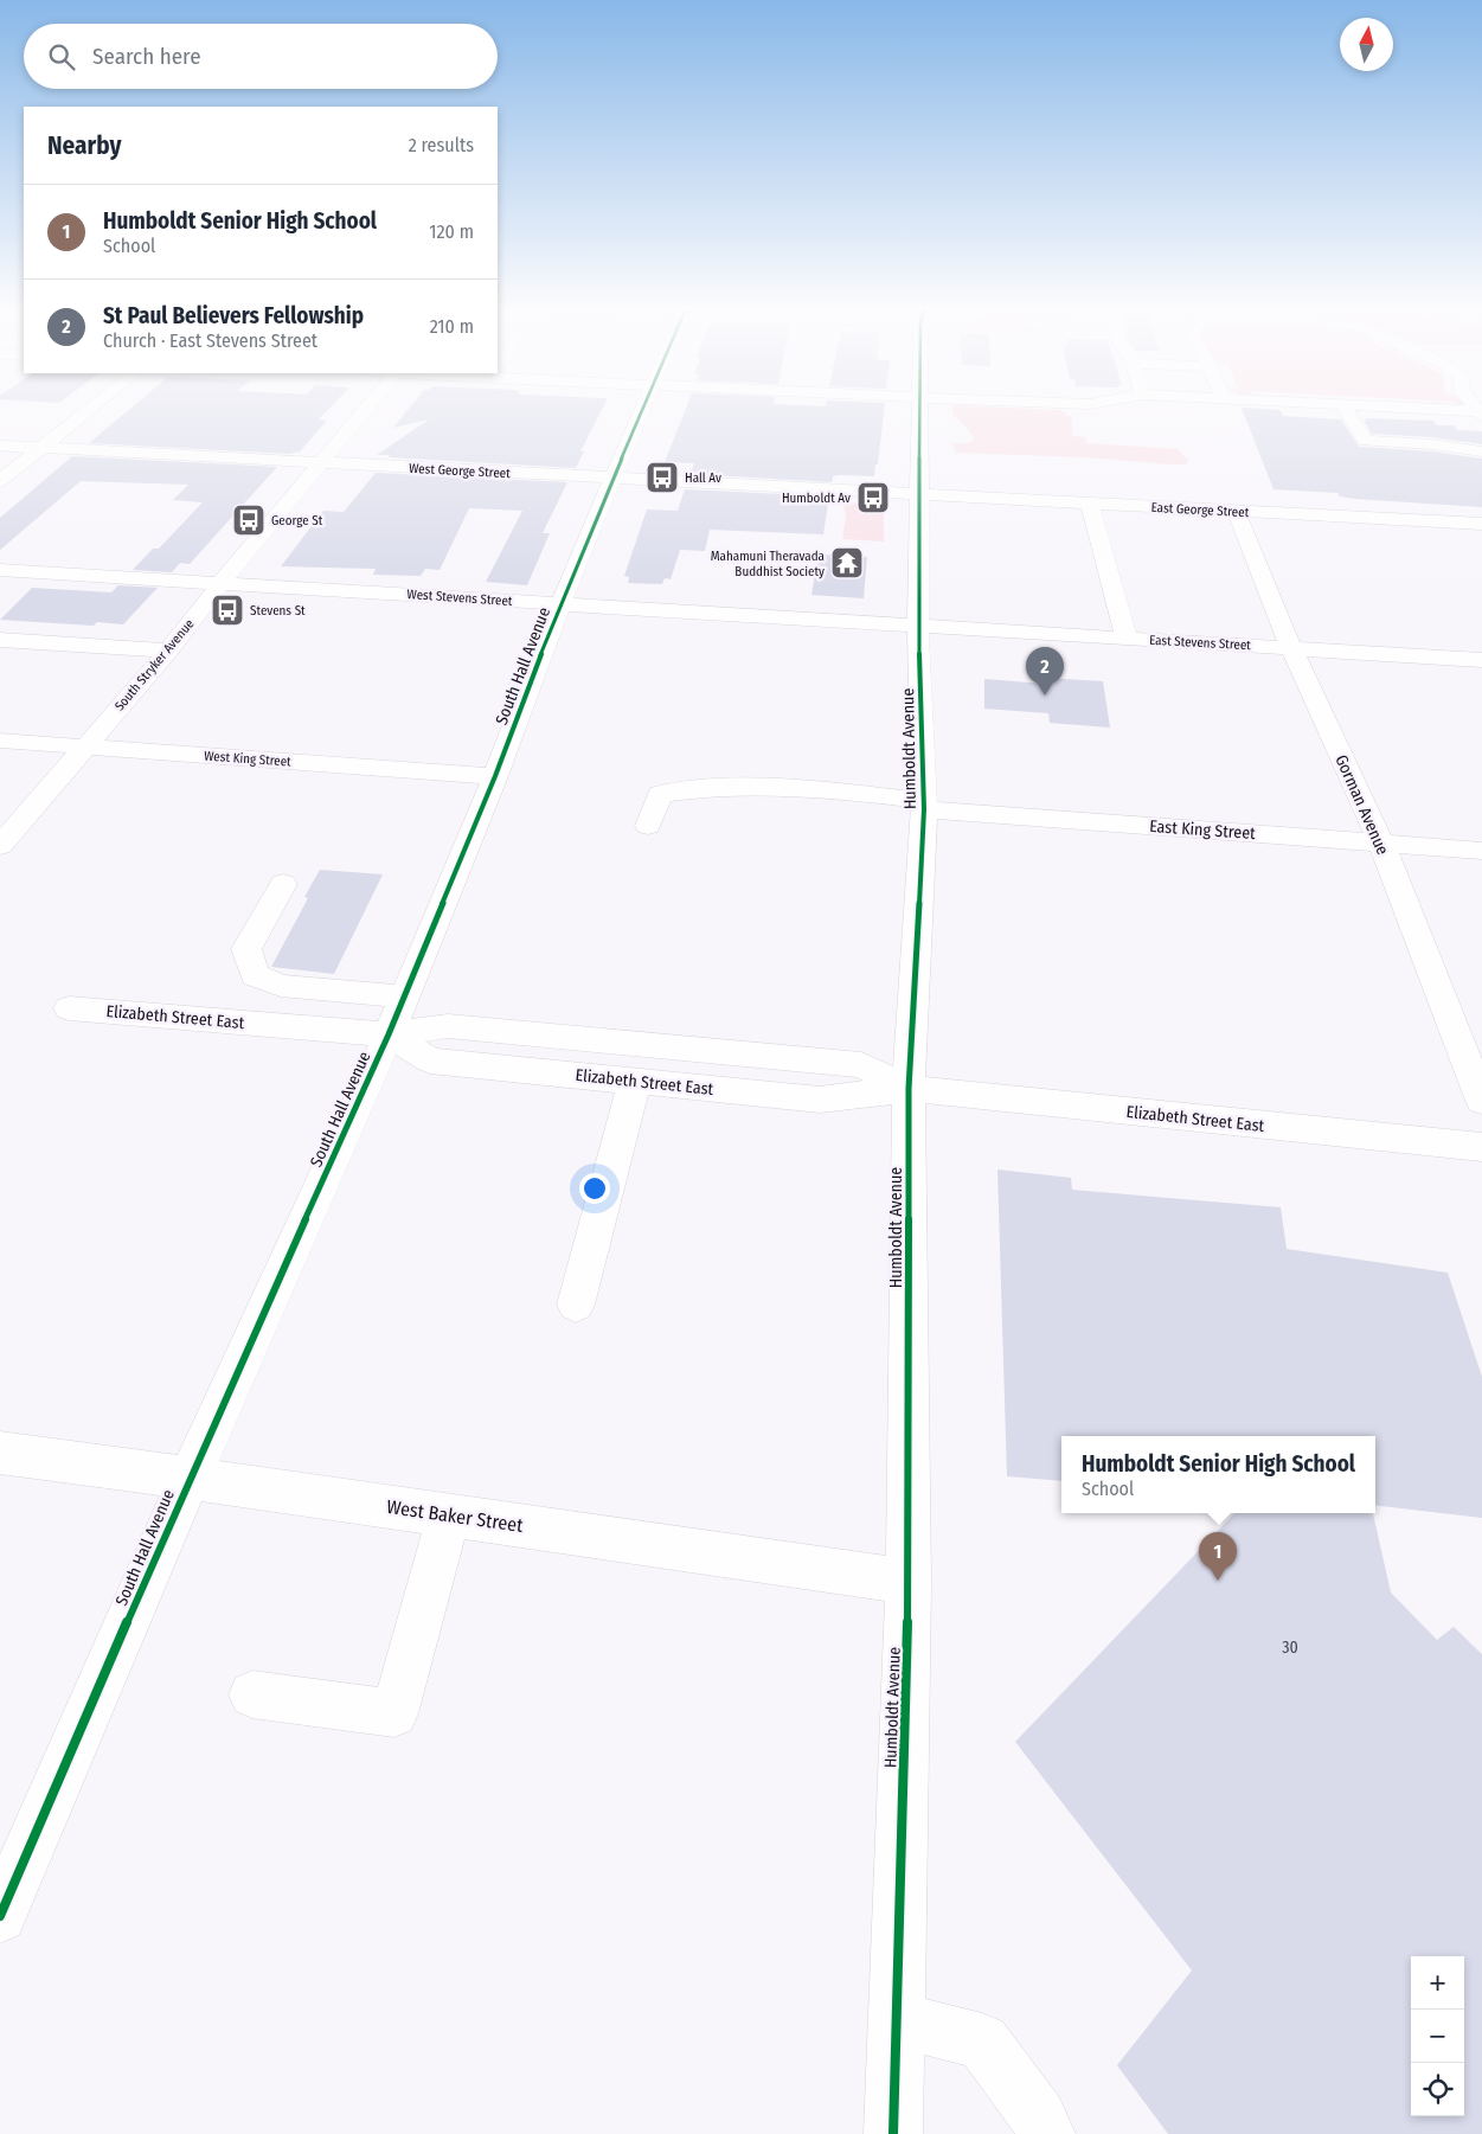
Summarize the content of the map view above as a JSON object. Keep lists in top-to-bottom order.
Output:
{
  "streets": {
    "street": [
      "West George Street",
      "East George Street",
      "West Stevens Street",
      "East Stevens Street",
      "South Stryker Avenue",
      "South Hall Avenue",
      "Humboldt Avenue",
      "West King Street",
      "Gorman Avenue",
      "East King Street",
      "Elizabeth Street East",
      "West Baker Street"
    ]
  },
  "crossings": [
    ["West George Street", "East George Street"],
    ["West George Street", "South Stryker Avenue"],
    ["West George Street", "South Hall Avenue"],
    ["West George Street", "Humboldt Avenue"],
    ["East George Street", "Humboldt Avenue"],
    ["East George Street", "Gorman Avenue"],
    ["West Stevens Street", "East Stevens Street"],
    ["West Stevens Street", "South Stryker Avenue"],
    ["West Stevens Street", "South Hall Avenue"],
    ["West Stevens Street", "Humboldt Avenue"],
    ["East Stevens Street", "Humboldt Avenue"],
    ["East Stevens Street", "Gorman Avenue"],
    ["South Stryker Avenue", "West King Street"],
    ["South Hall Avenue", "West King Street"],
    ["South Hall Avenue", "Elizabeth Street East"],
    ["South Hall Avenue", "West Baker Street"],
    ["Humboldt Avenue", "East King Street"],
    ["Humboldt Avenue", "Elizabeth Street East"],
    ["Humboldt Avenue", "West Baker Street"],
    ["Gorman Avenue", "East King Street"]
  ],
  "places": {
    "bus stop": [
      "Hall Av",
      "Humboldt Av",
      "George St",
      "Stevens St"
    ],
    "temple": ["Mahamuni Theravada Buddhist Society"]
  },
  "house_numbers": ["30"],
  "north": "top",
  "page": {
    "search": "Search here",
    "heading": ["Nearby", "2 results"],
    "list": [
      {
        "mark": "1",
        "name": "Humboldt Senior High School",
        "note": "School",
        "value": "120 m"
      },
      {
        "mark": "2",
        "name": "St Paul Believers Fellowship",
        "note": "Church · East Stevens Street",
        "value": "210 m"
      }
    ],
    "pins": ["2", "1"],
    "popup": ["Humboldt Senior High School", "School"],
    "map_buttons": ["+", "−"]
  }
}
